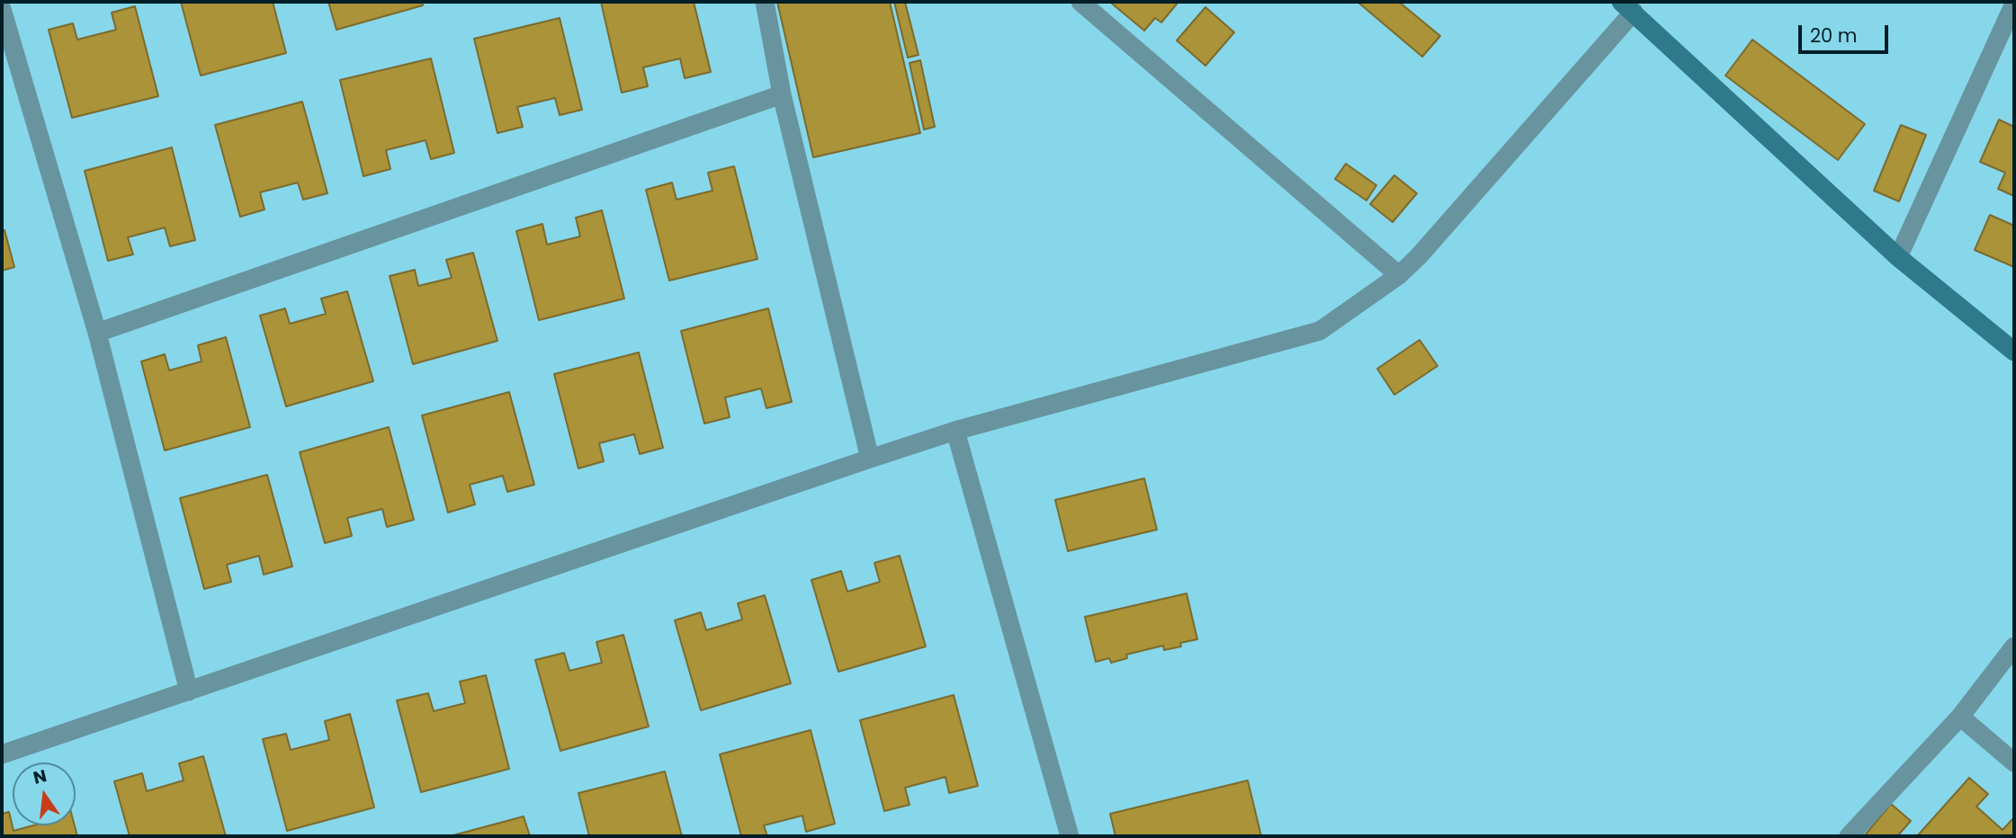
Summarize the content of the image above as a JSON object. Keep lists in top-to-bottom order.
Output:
{
  "scale_bar": "20 m",
  "north": "top"
}
